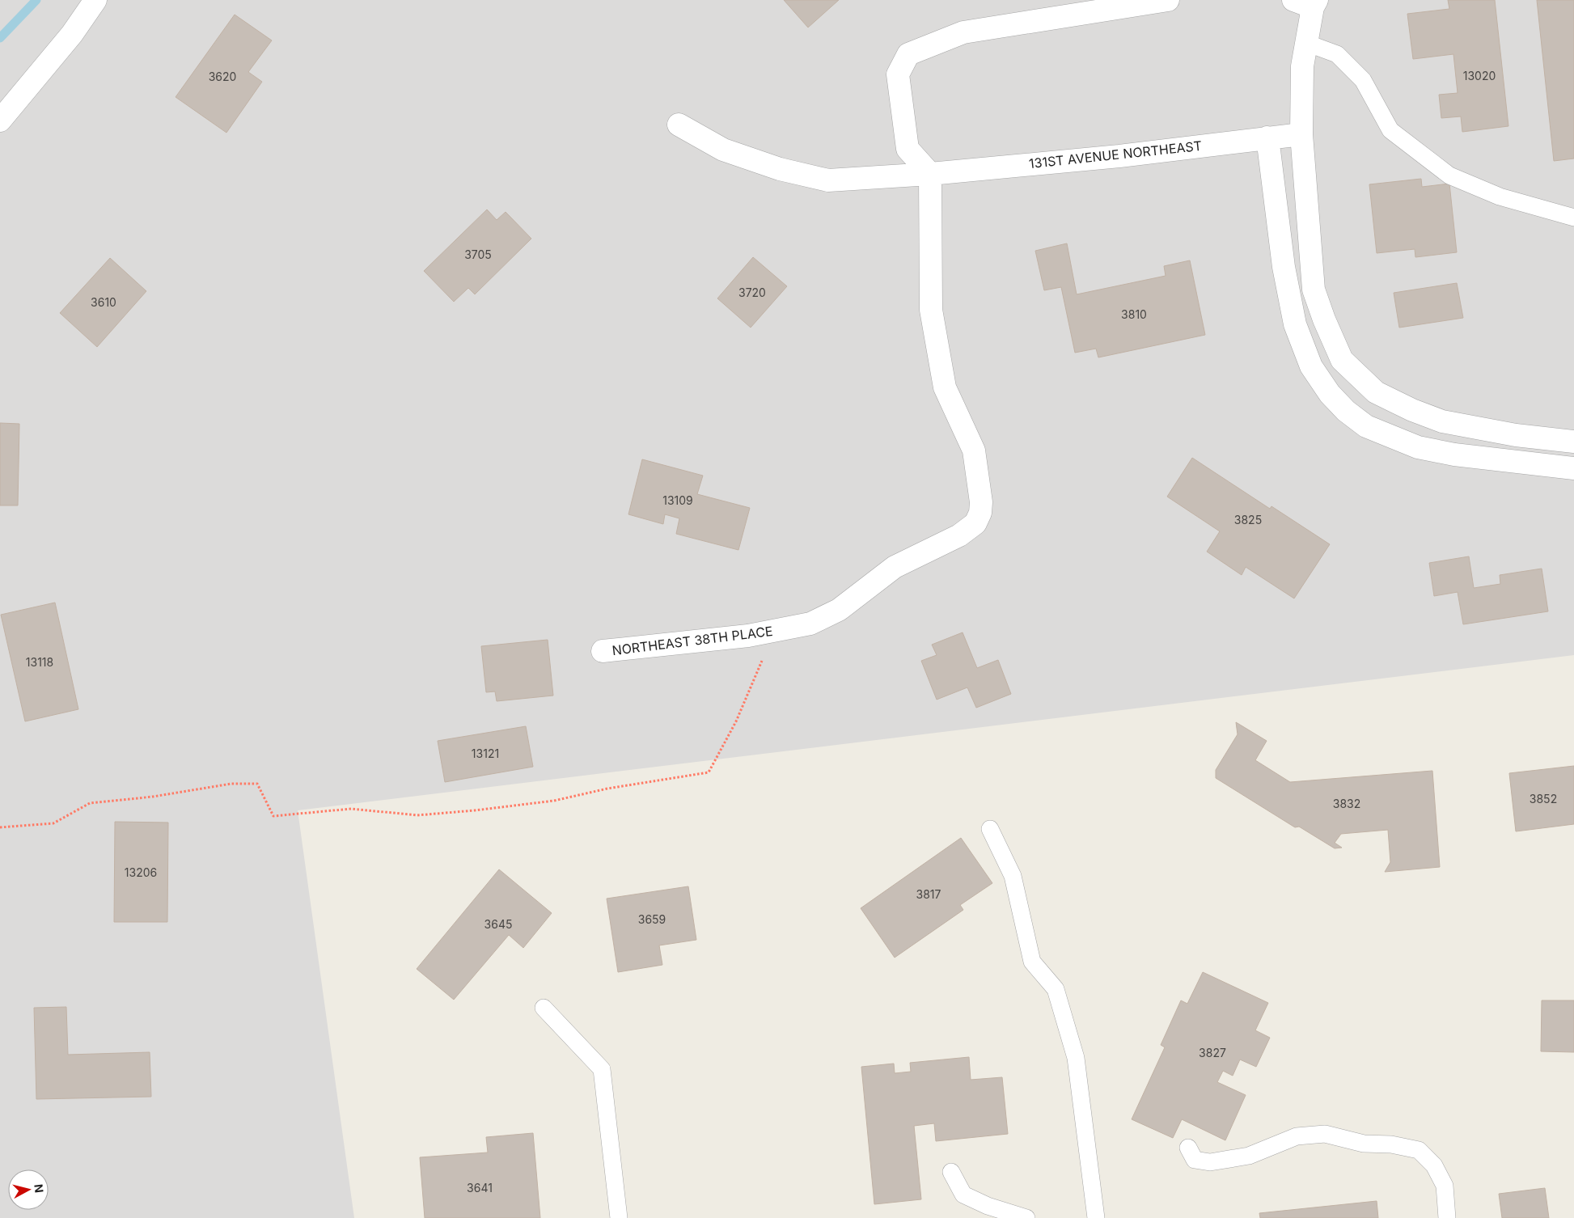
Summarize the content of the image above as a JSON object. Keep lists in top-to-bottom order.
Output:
{
  "streets": {
    "street": ["131ST AVENUE NORTHEAST", "NORTHEAST 38TH PLACE"]
  },
  "crossings": [
    ["131ST AVENUE NORTHEAST", "NORTHEAST 38TH PLACE"]
  ],
  "house_numbers": [
    "13020",
    "3620",
    "3705",
    "3720",
    "3610",
    "3810",
    "13109",
    "3825",
    "13118",
    "13121",
    "3852",
    "3832",
    "13206",
    "3817",
    "3659",
    "3645",
    "3827",
    "3641"
  ],
  "north": "right"
}
